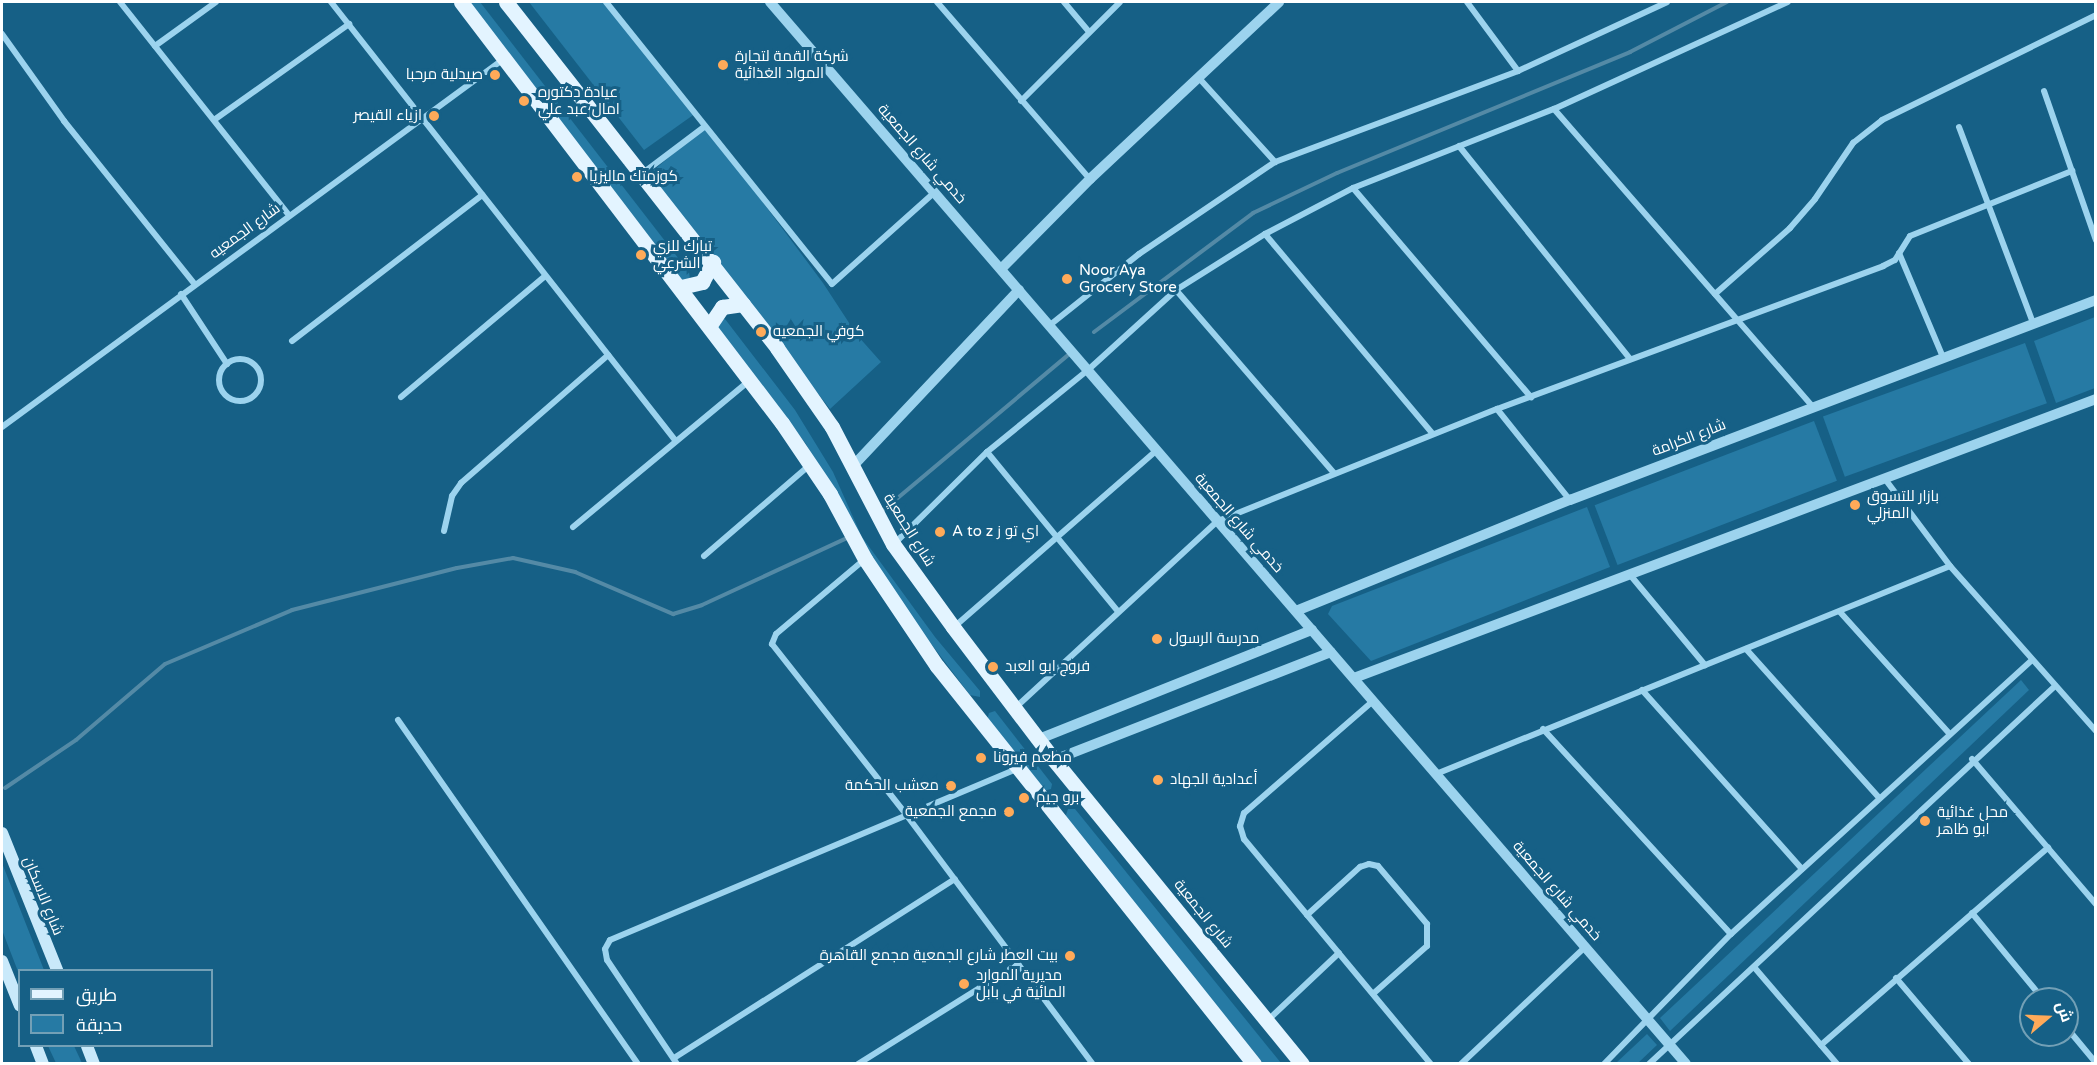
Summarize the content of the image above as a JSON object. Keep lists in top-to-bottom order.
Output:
{
  "streets": {
    "main road": ["شارع الجمعية", "شارع الاسكان"],
    "street": ["خدمي شارع الجمعية", "شارع الجمعيه", "شارع الكرامة"]
  },
  "crossings": [
    ["خدمي شارع الجمعية", "شارع الكرامة"]
  ],
  "places": [
    "شركة القمة لتجارة المواد الغذائية",
    "صيدلية مرحبا",
    "عيادة دكتوره امال عبد علي",
    "ازياء القيصر",
    "كوزمتك ماليزيا",
    "تبارك للزي الشرعي",
    "Noor Aya Grocery Store",
    "كوفي الجمعيه",
    "بازار للتسوق المنزلي",
    "A to z اي تو ز",
    "مدرسة الرسول",
    "فروج ابو العبد",
    "مطعم فيرونا",
    "أعدادية الجهاد",
    "معشب الحكمة",
    "برو جيم",
    "مجمع الجمعية",
    "محل غذائية ابو ظاهر",
    "بيت العطر شارع الجمعية مجمع القاهرة",
    "مديرية الموارد المائية في بابل"
  ],
  "legend": ["طريق", "حديقة"],
  "north": "right"
}
